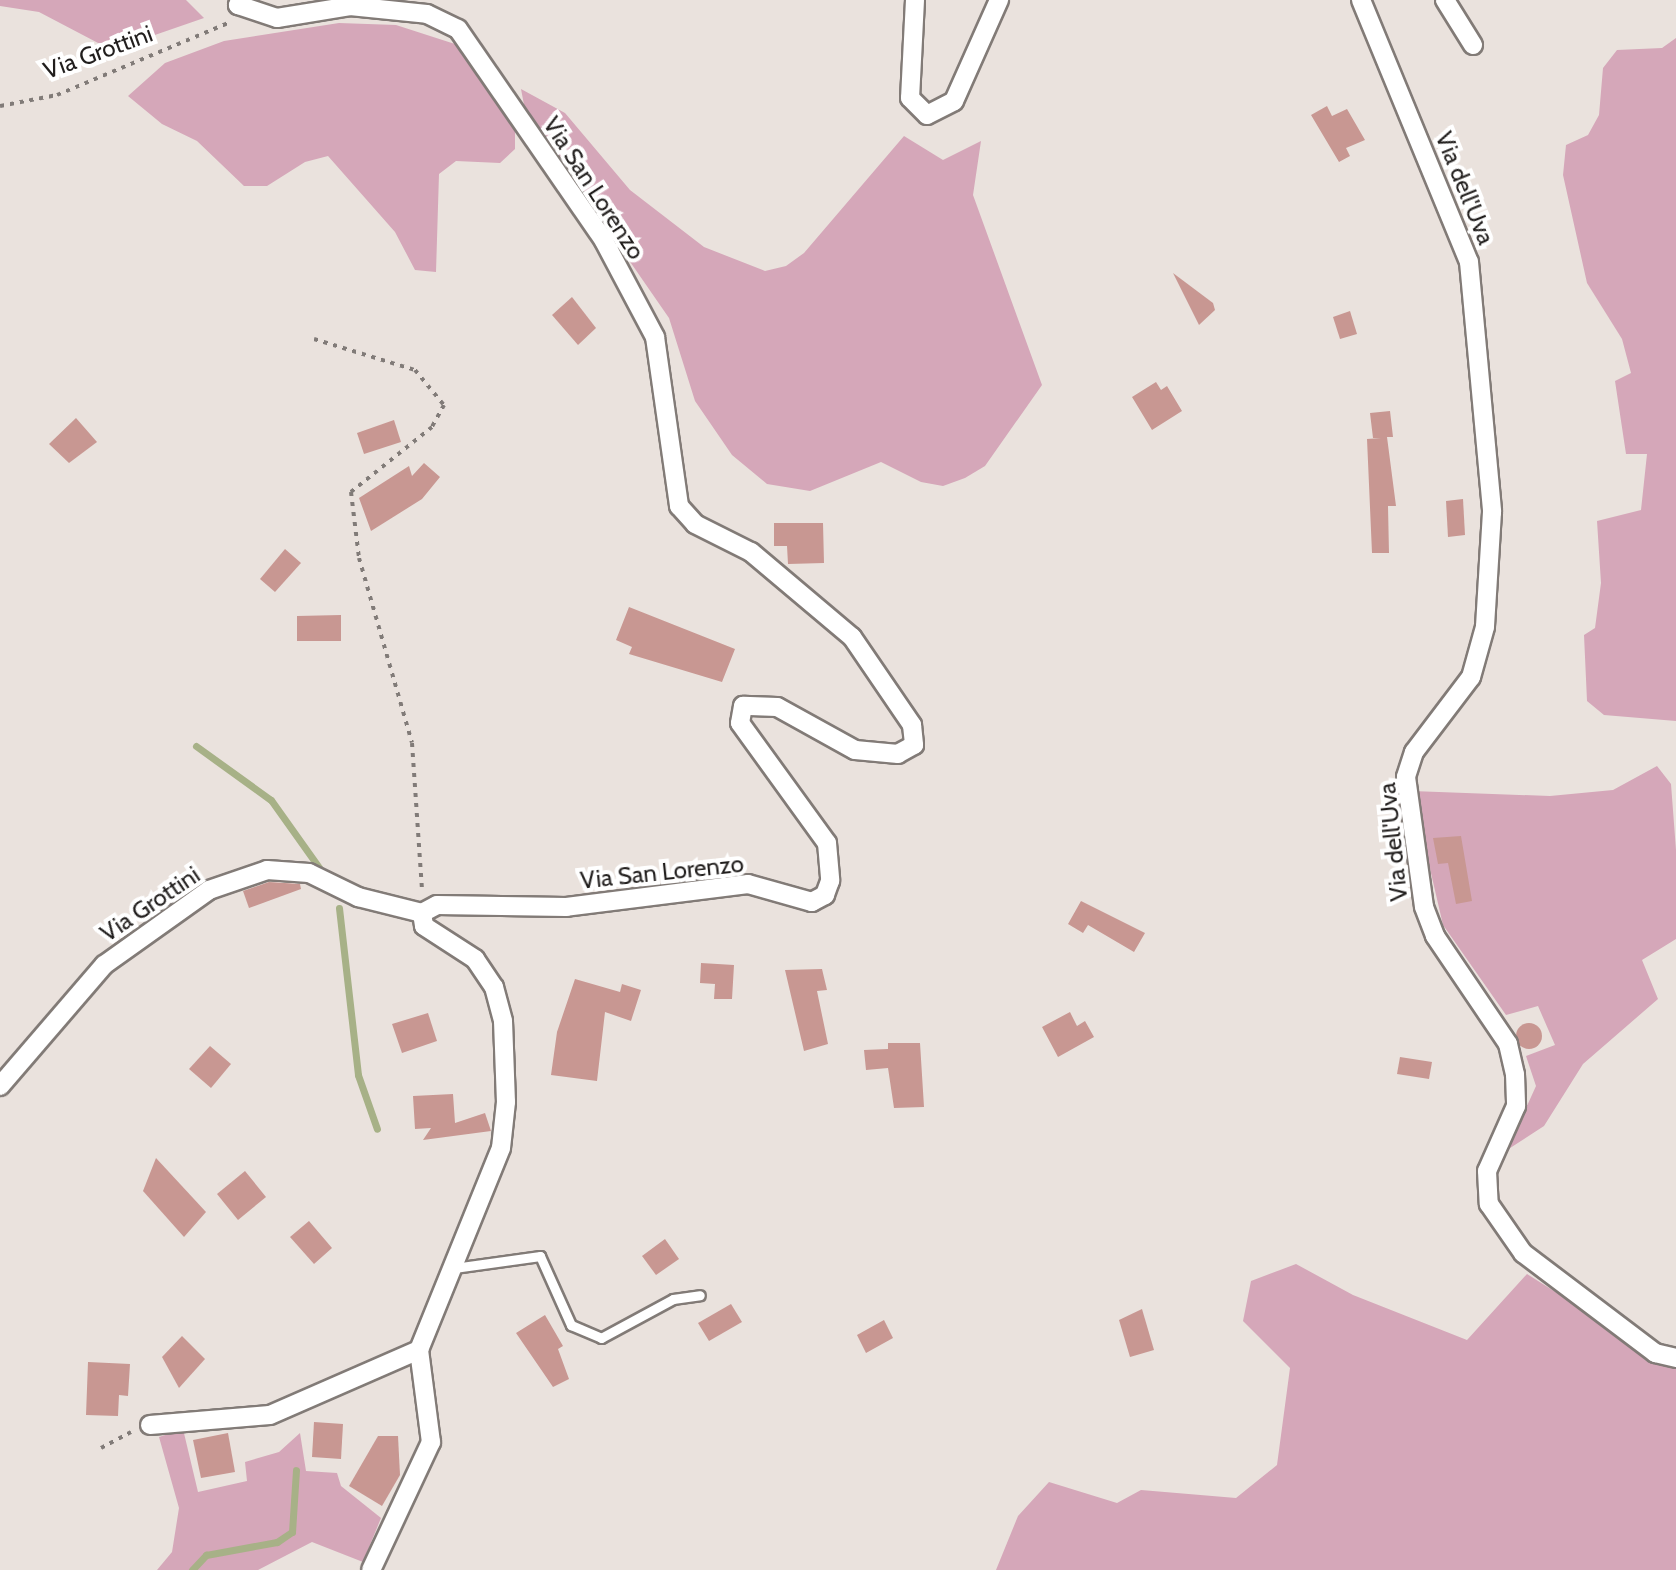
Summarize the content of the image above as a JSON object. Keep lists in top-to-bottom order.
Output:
{
  "streets": {
    "street": ["Via Grottini", "Via San Lorenzo", "Via dell'Uva"]
  },
  "crossings": [
    ["Via Grottini", "Via San Lorenzo"]
  ]
}
